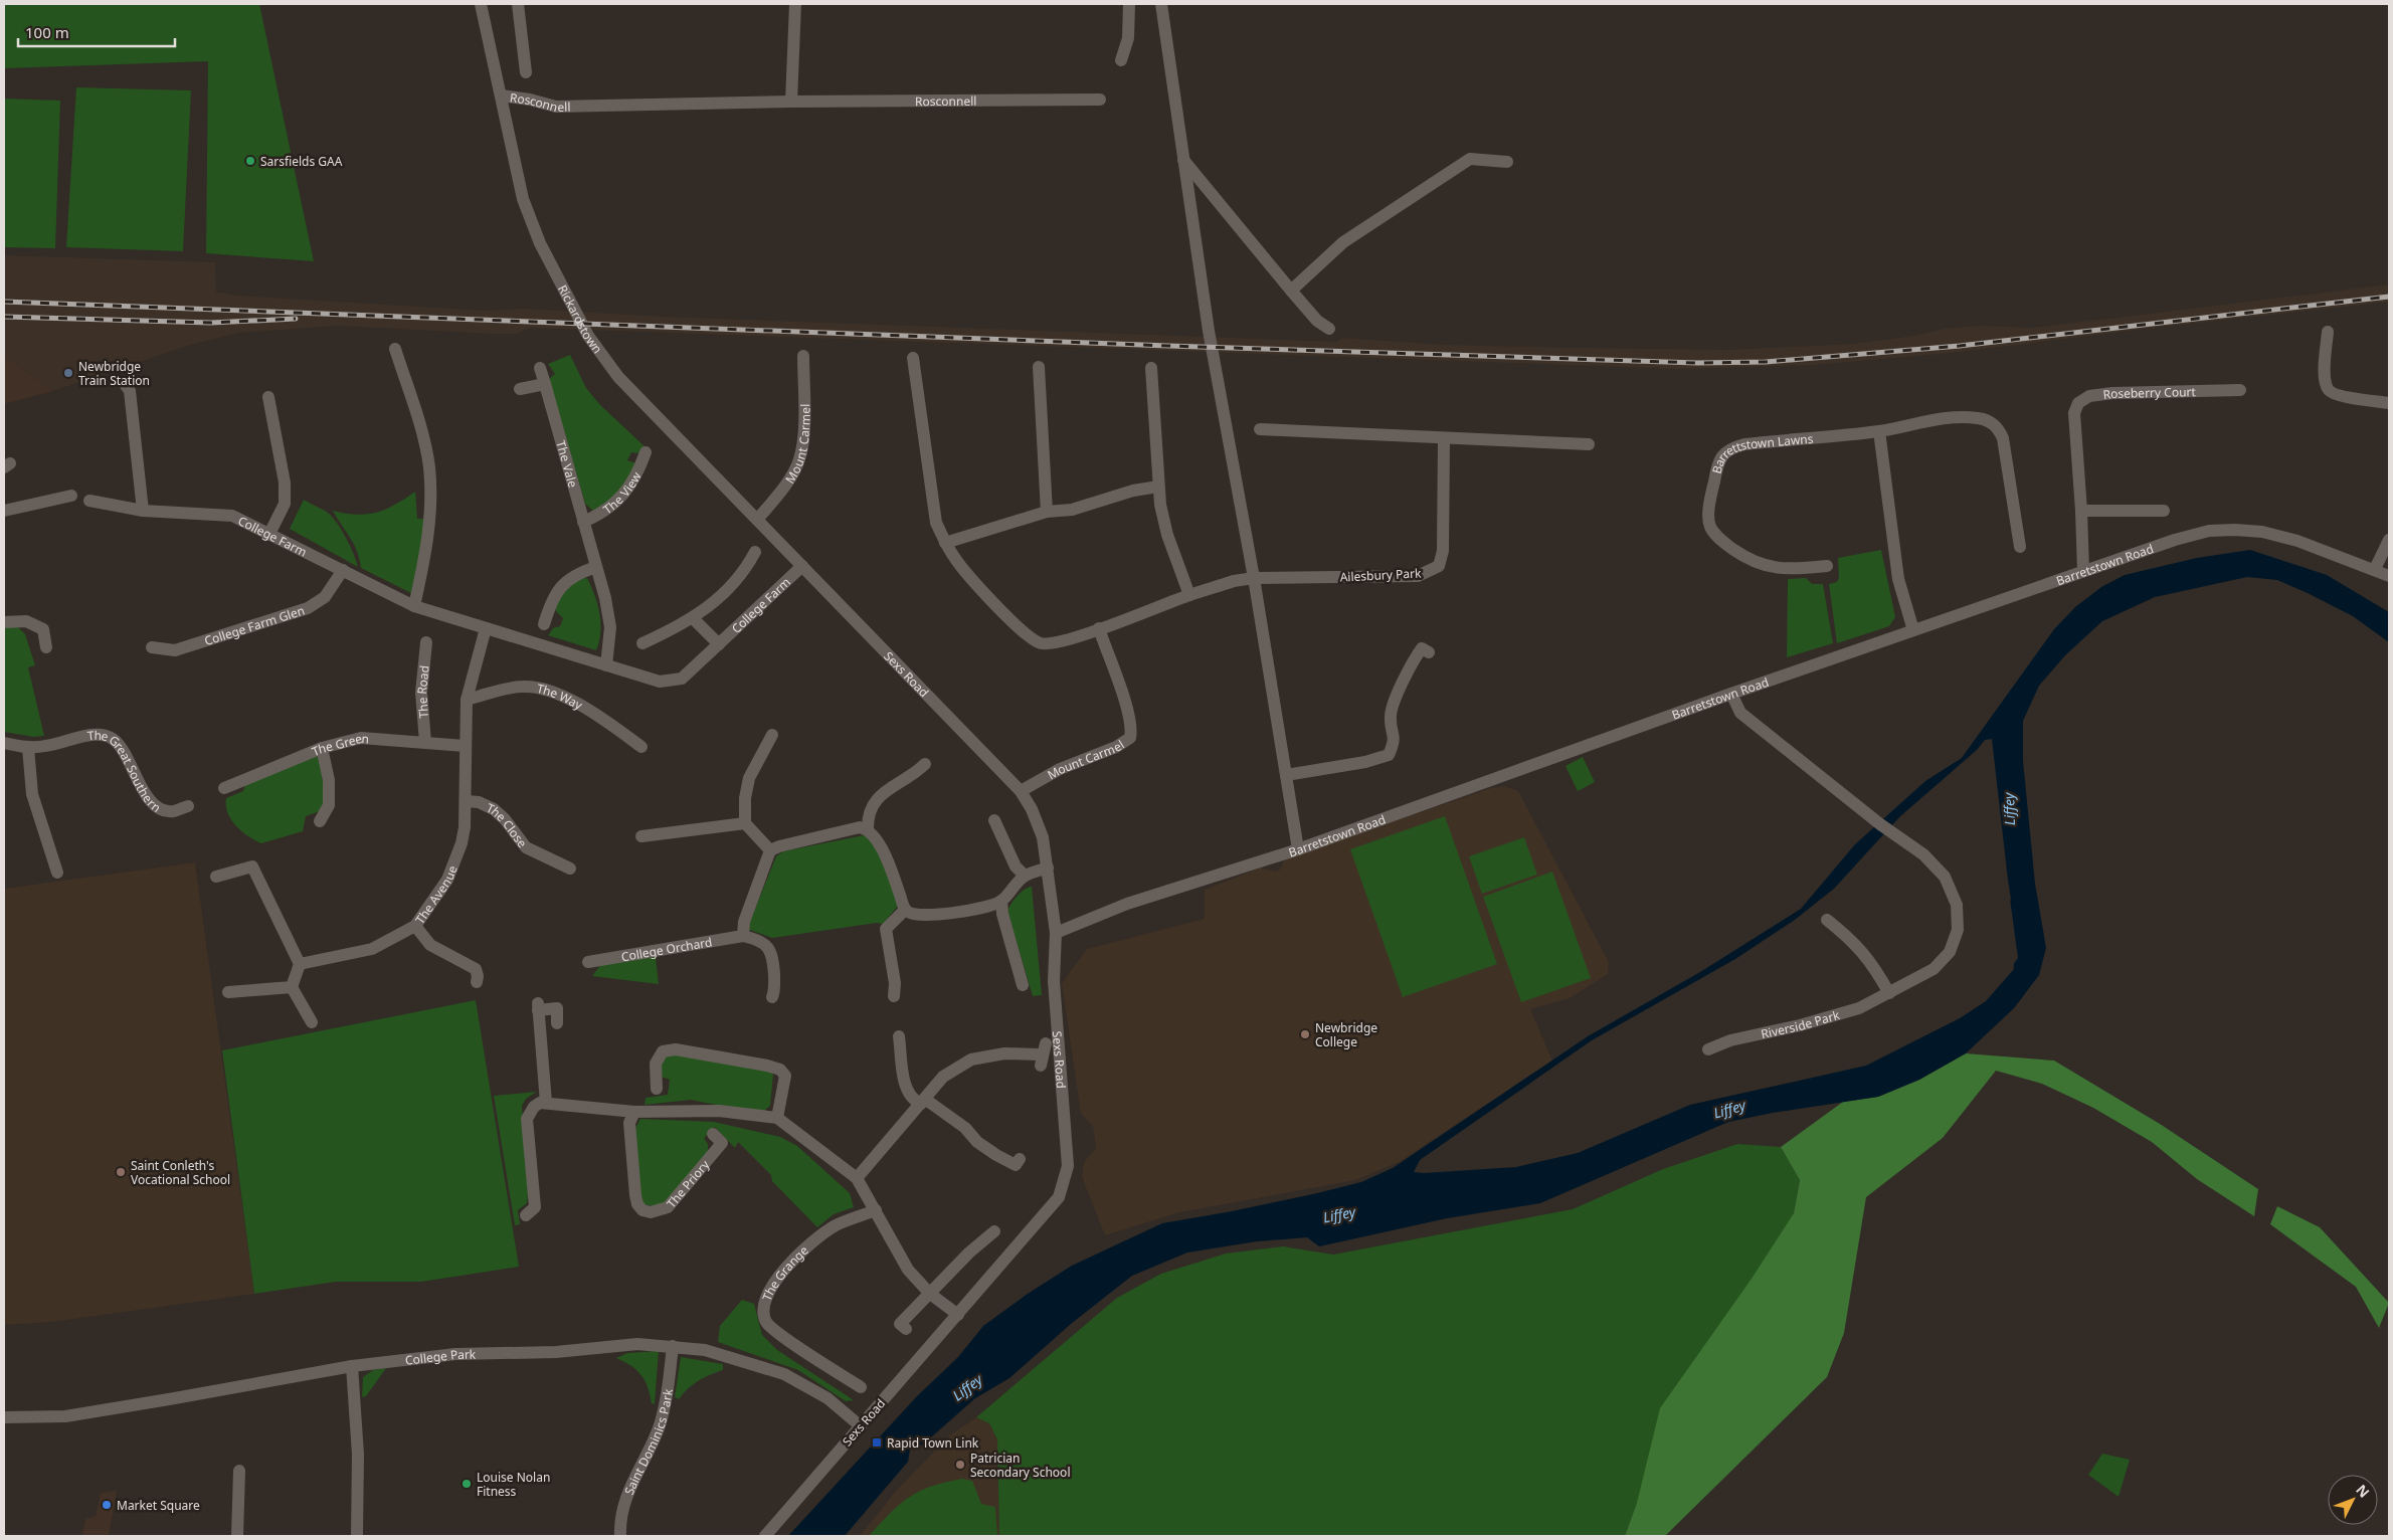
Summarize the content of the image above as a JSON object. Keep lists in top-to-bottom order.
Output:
{
  "streets": {
    "street": [
      "Rosconnell",
      "Rickardstown",
      "Roseberry Court",
      "Mount Carmel",
      "Barrettstown Lawns",
      "The Vale",
      "The View",
      "College Farm",
      "Barretstown Road",
      "Ailesbury Park",
      "College Farm Glen",
      "Sexs Road",
      "The Road",
      "The Way",
      "The Green",
      "The Great Southern",
      "The Close",
      "The Avenue",
      "College Orchard",
      "Riverside Park",
      "The Priory",
      "The Grange",
      "College Park",
      "Saint Dominics Park"
    ]
  },
  "crossings": [
    ["Rosconnell", "Rickardstown"],
    ["Rickardstown", "Mount Carmel"],
    ["Rickardstown", "College Farm"],
    ["Rickardstown", "Sexs Road"],
    ["Roseberry Court", "Barretstown Road"],
    ["Mount Carmel", "Sexs Road"],
    ["The Vale", "The View"],
    ["The Vale", "College Farm"],
    ["College Farm", "College Farm Glen"],
    ["College Farm", "Sexs Road"],
    ["College Farm", "The Avenue"],
    ["Barretstown Road", "Sexs Road"],
    ["Barretstown Road", "Riverside Park"],
    ["Sexs Road", "College Park"],
    ["The Road", "The Green"],
    ["The Way", "The Avenue"],
    ["The Green", "The Avenue"],
    ["The Close", "The Avenue"],
    ["College Park", "Saint Dominics Park"]
  ],
  "water": ["Liffey"],
  "places": {
    "other": [
      "Sarsfields GAA",
      "Newbridge Train Station",
      "Newbridge College",
      "Saint Conleth's Vocational School",
      "Patrician Secondary School",
      "Louise Nolan Fitness",
      "Market Square"
    ],
    "transit": ["Rapid Town Link"]
  },
  "scale_bar": "100 m",
  "north": "top right"
}
